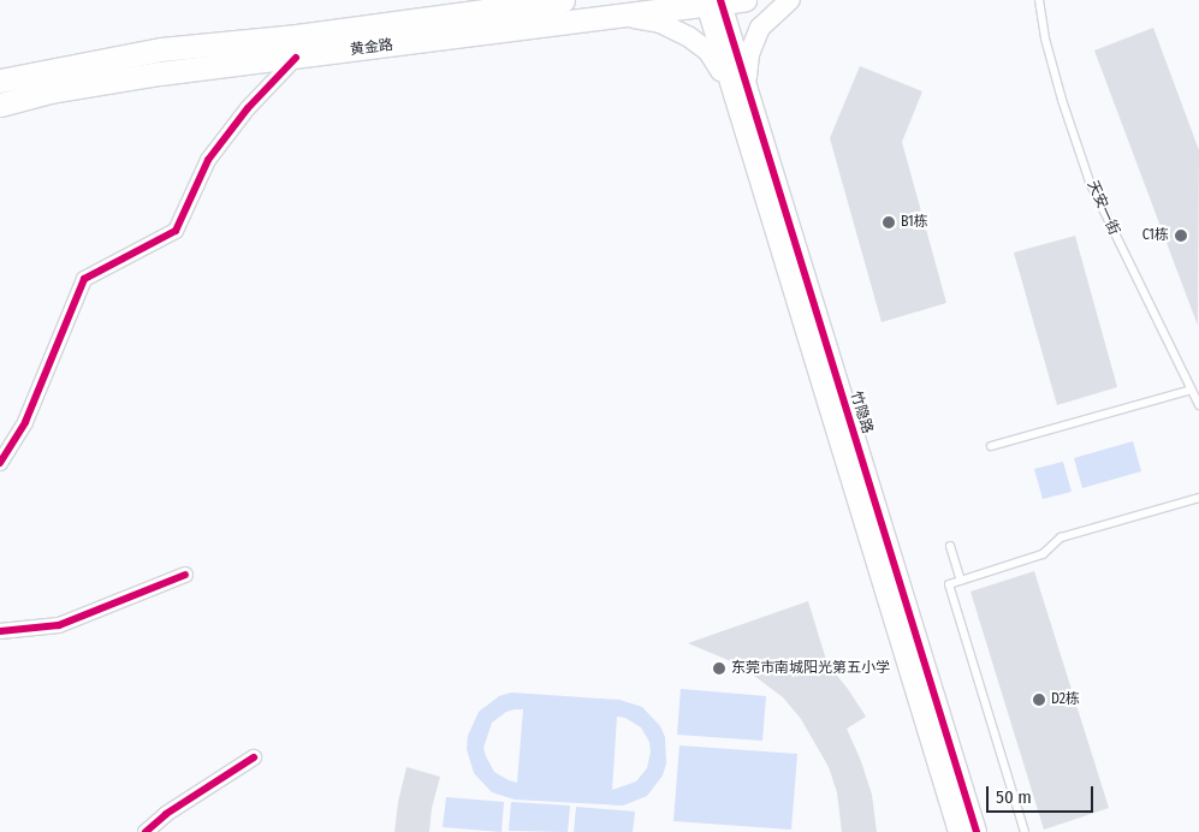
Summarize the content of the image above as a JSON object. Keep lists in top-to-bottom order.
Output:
{
  "streets": {
    "main road": ["黄金路"],
    "street": ["竹隐路"],
    "lane": ["天安一街"]
  },
  "crossings": [
    ["黄金路", "竹隐路"]
  ],
  "places": [
    "B1栋",
    "C1栋",
    "东莞市南城阳光第五小学",
    "D2栋"
  ],
  "scale_bar": "50 m"
}
